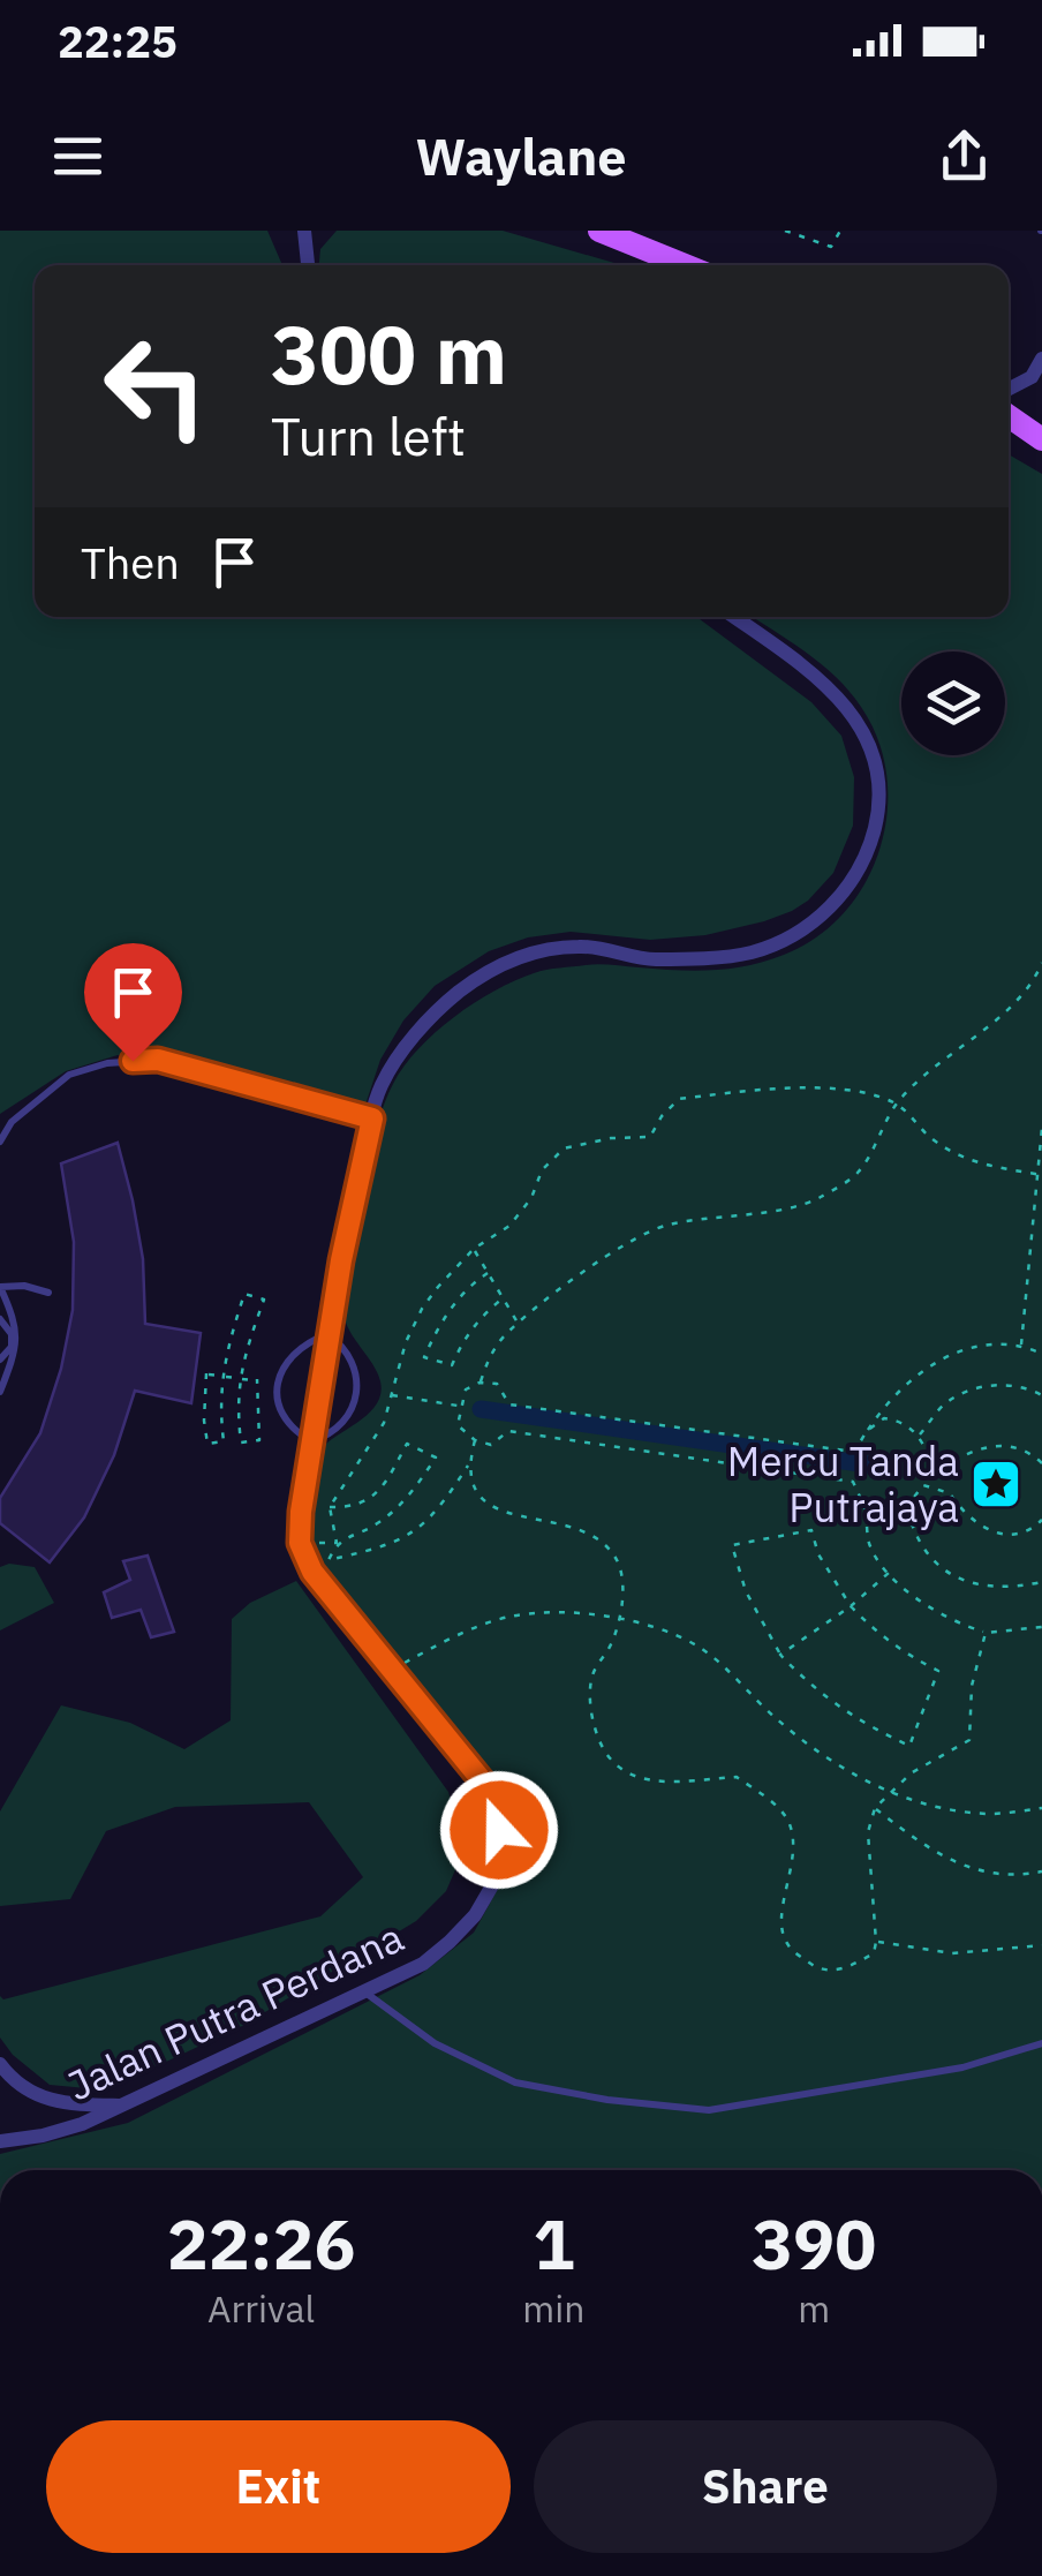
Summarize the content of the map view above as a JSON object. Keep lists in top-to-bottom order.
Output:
{
  "streets": {
    "street": ["Jalan Putra Perdana"]
  },
  "places": {
    "place": ["Mercu Tanda Putrajaya"]
  },
  "page": {
    "status": "22:25",
    "header": "Waylane",
    "turn": ["300 m", "Turn left"],
    "then": "Then",
    "eta": [
      "22:26",
      "Arrival",
      "1",
      "min",
      "390",
      "m"
    ],
    "buttons": ["Exit", "Share"]
  }
}
